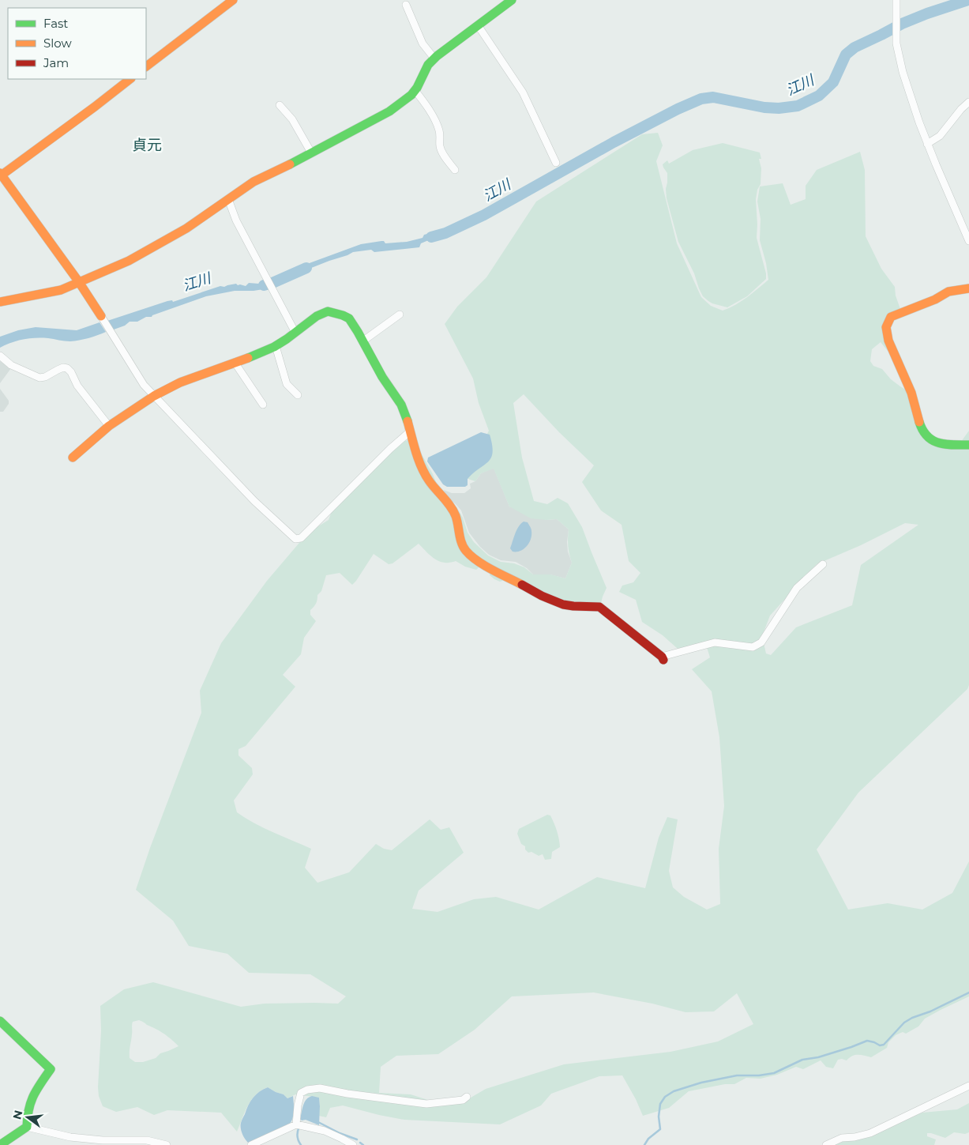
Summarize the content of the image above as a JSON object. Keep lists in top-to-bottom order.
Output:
{
  "districts": ["貞元"],
  "water": ["江川"],
  "legend": ["Fast", "Slow", "Jam"],
  "north": "left"
}
